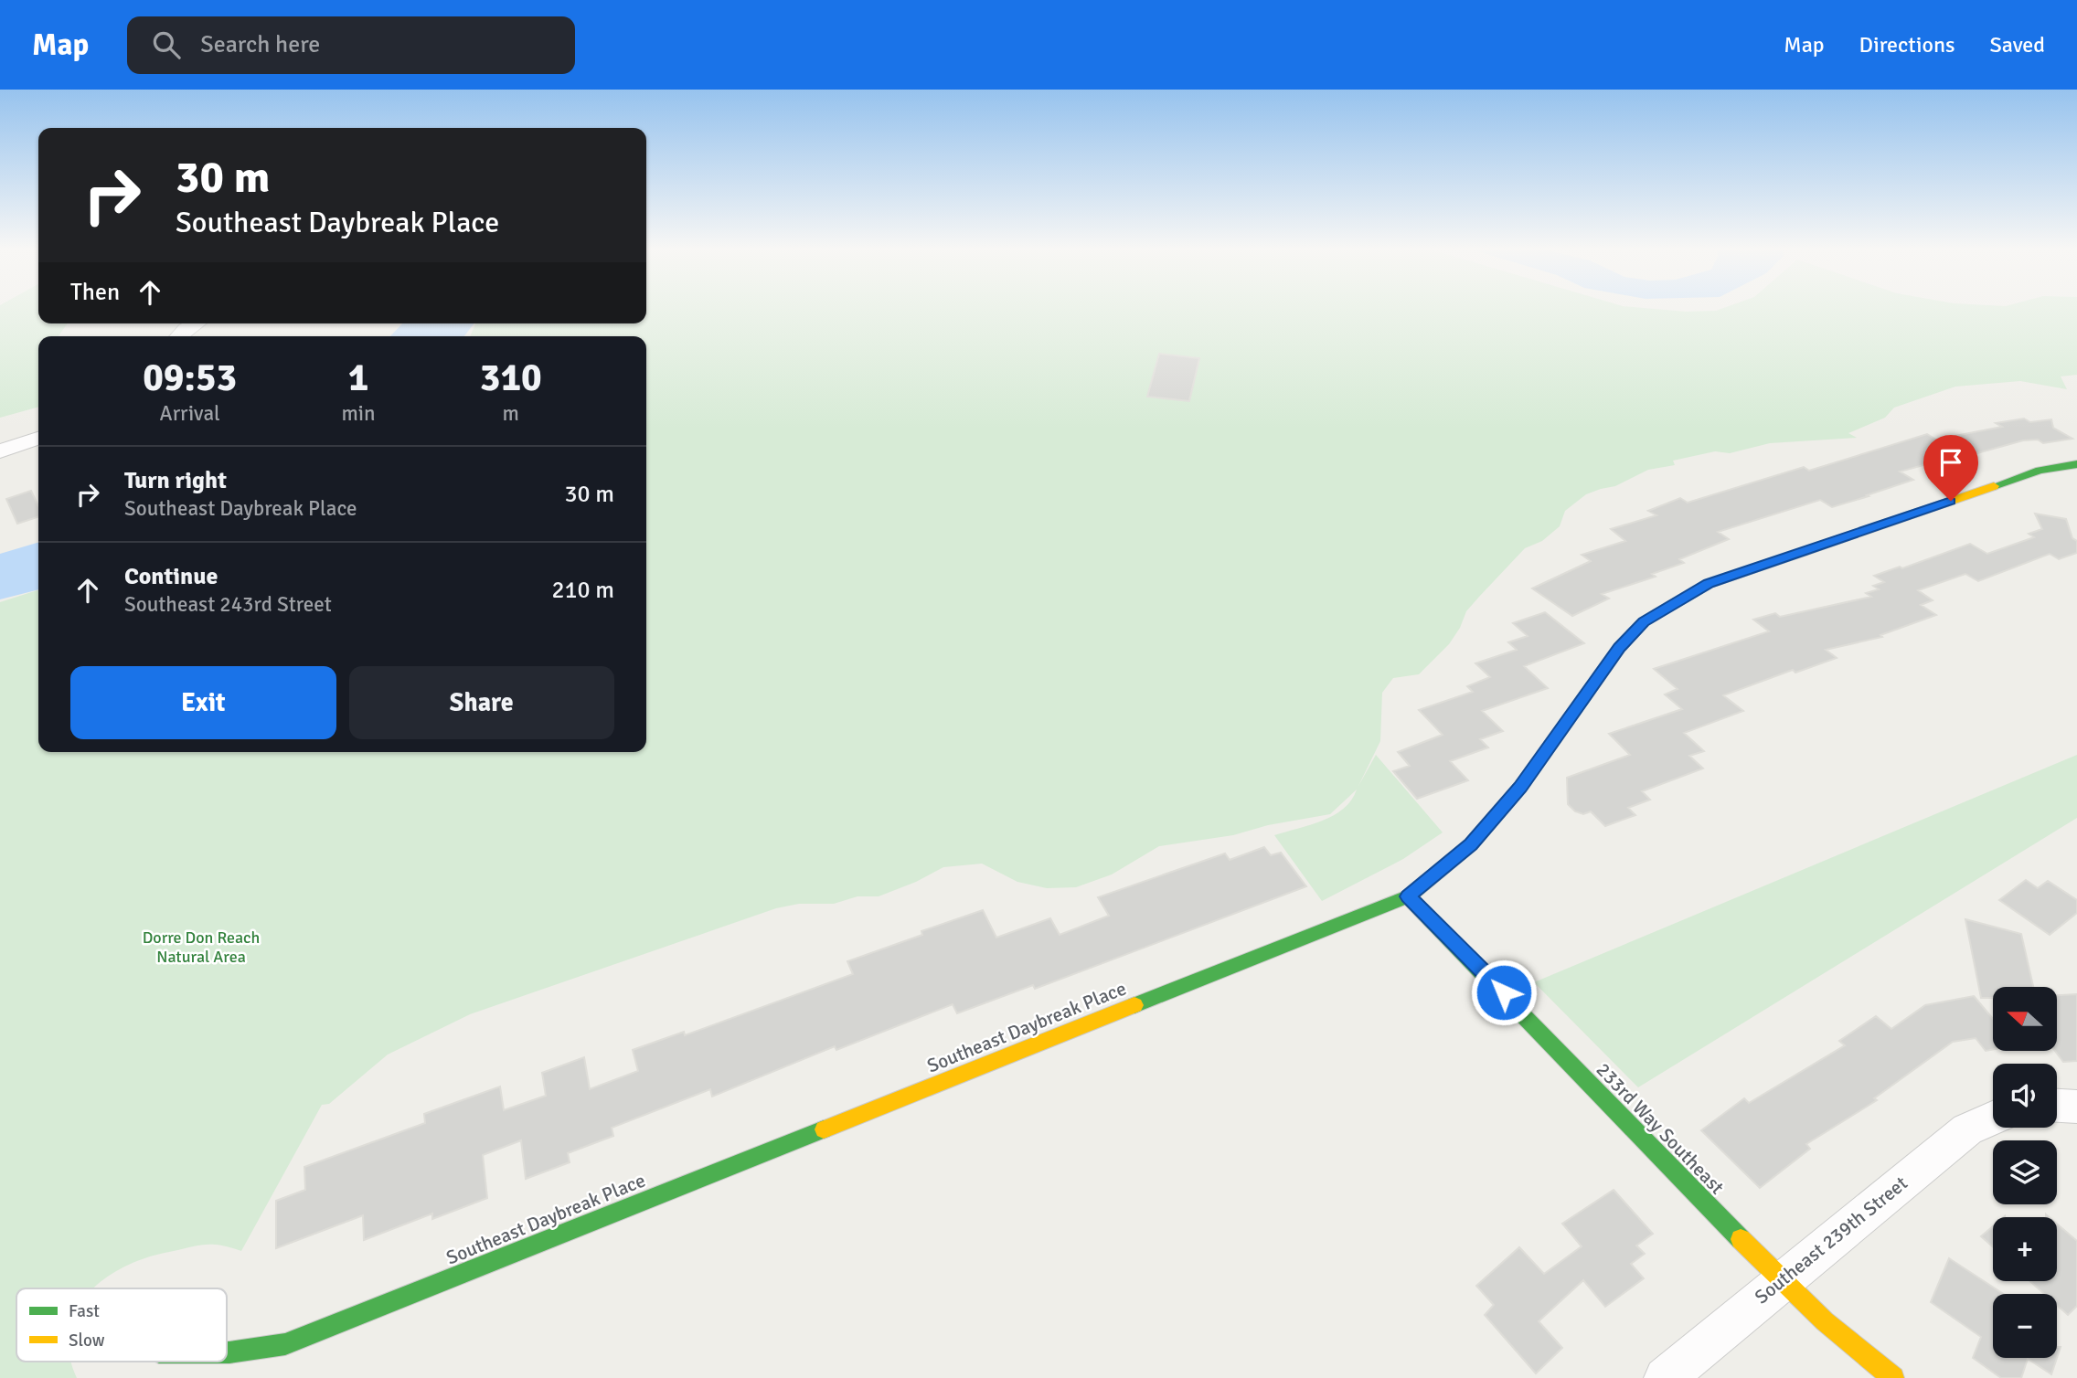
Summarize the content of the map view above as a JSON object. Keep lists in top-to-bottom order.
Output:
{
  "streets": {
    "street": ["Southeast Daybreak Place", "233rd Way Southeast", "Southeast 239th Street"]
  },
  "crossings": [
    ["Southeast Daybreak Place", "233rd Way Southeast"],
    ["233rd Way Southeast", "Southeast 239th Street"]
  ],
  "parks": ["Dorre Don Reach Natural Area"],
  "legend": ["Fast", "Slow"],
  "north": "left",
  "page": {
    "header": "Map",
    "search": "Search here",
    "nav": ["Map", "Directions", "Saved"],
    "turn": ["30 m", "Southeast Daybreak Place"],
    "then": "Then",
    "eta": [
      "09:53",
      "Arrival",
      "1",
      "min",
      "310",
      "m"
    ],
    "list": [
      {
        "name": "Turn right",
        "note": "Southeast Daybreak Place",
        "value": "30 m"
      },
      {
        "name": "Continue",
        "note": "Southeast 243rd Street",
        "value": "210 m"
      }
    ],
    "buttons": ["Exit", "Share"],
    "map_buttons": ["+", "−"]
  }
}
